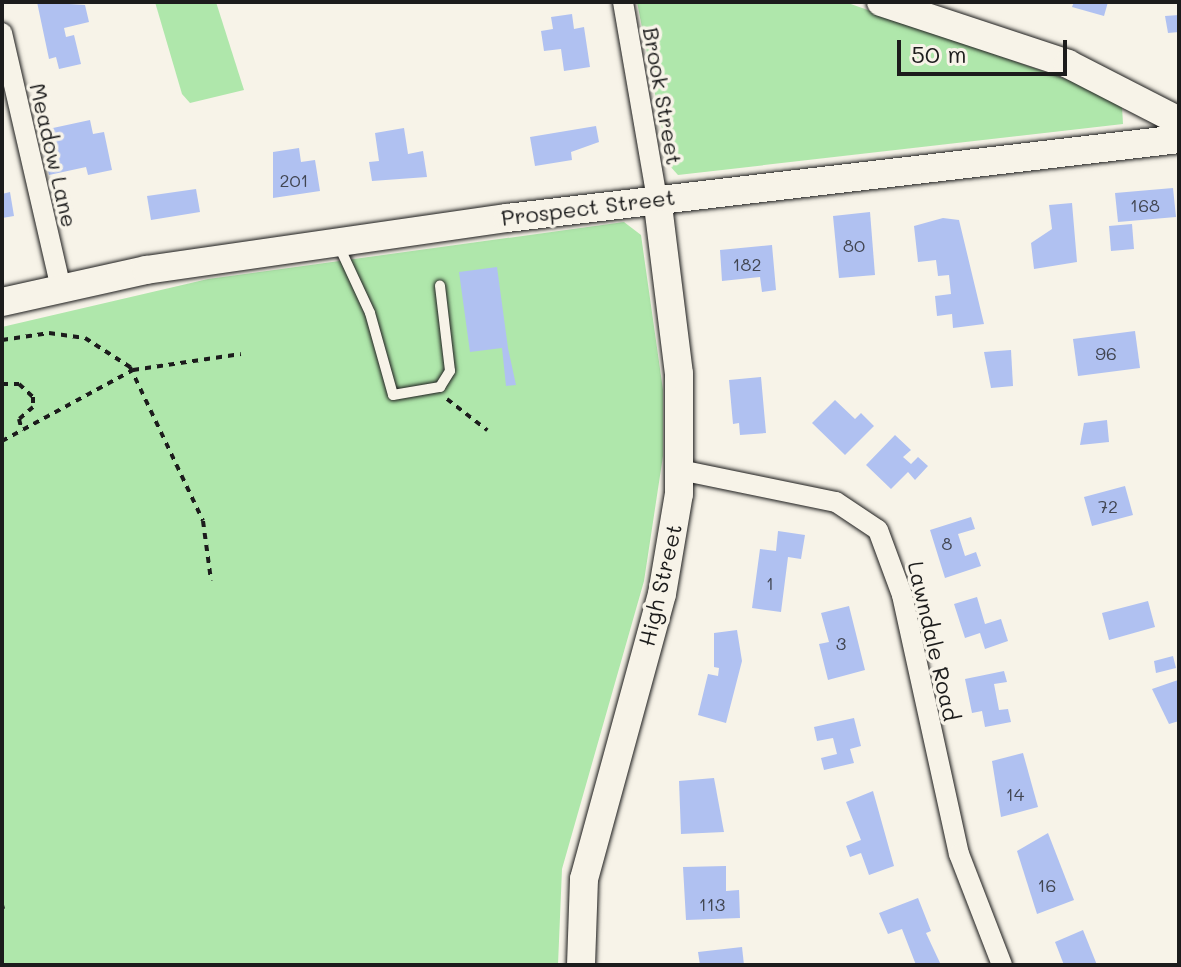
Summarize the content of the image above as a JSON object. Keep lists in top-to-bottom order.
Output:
{
  "streets": {
    "main road": ["Prospect Street", "High Street"],
    "street": ["Brook Street", "Meadow Lane", "Lawndale Road"]
  },
  "crossings": [
    ["Brook Street", "Prospect Street"],
    ["Brook Street", "High Street"],
    ["Meadow Lane", "Prospect Street"],
    ["Prospect Street", "High Street"],
    ["High Street", "Lawndale Road"]
  ],
  "house_numbers": [
    "201",
    "168",
    "80",
    "182",
    "96",
    "72",
    "8",
    "1",
    "3",
    "14",
    "16",
    "113"
  ],
  "scale_bar": "50 m"
}
